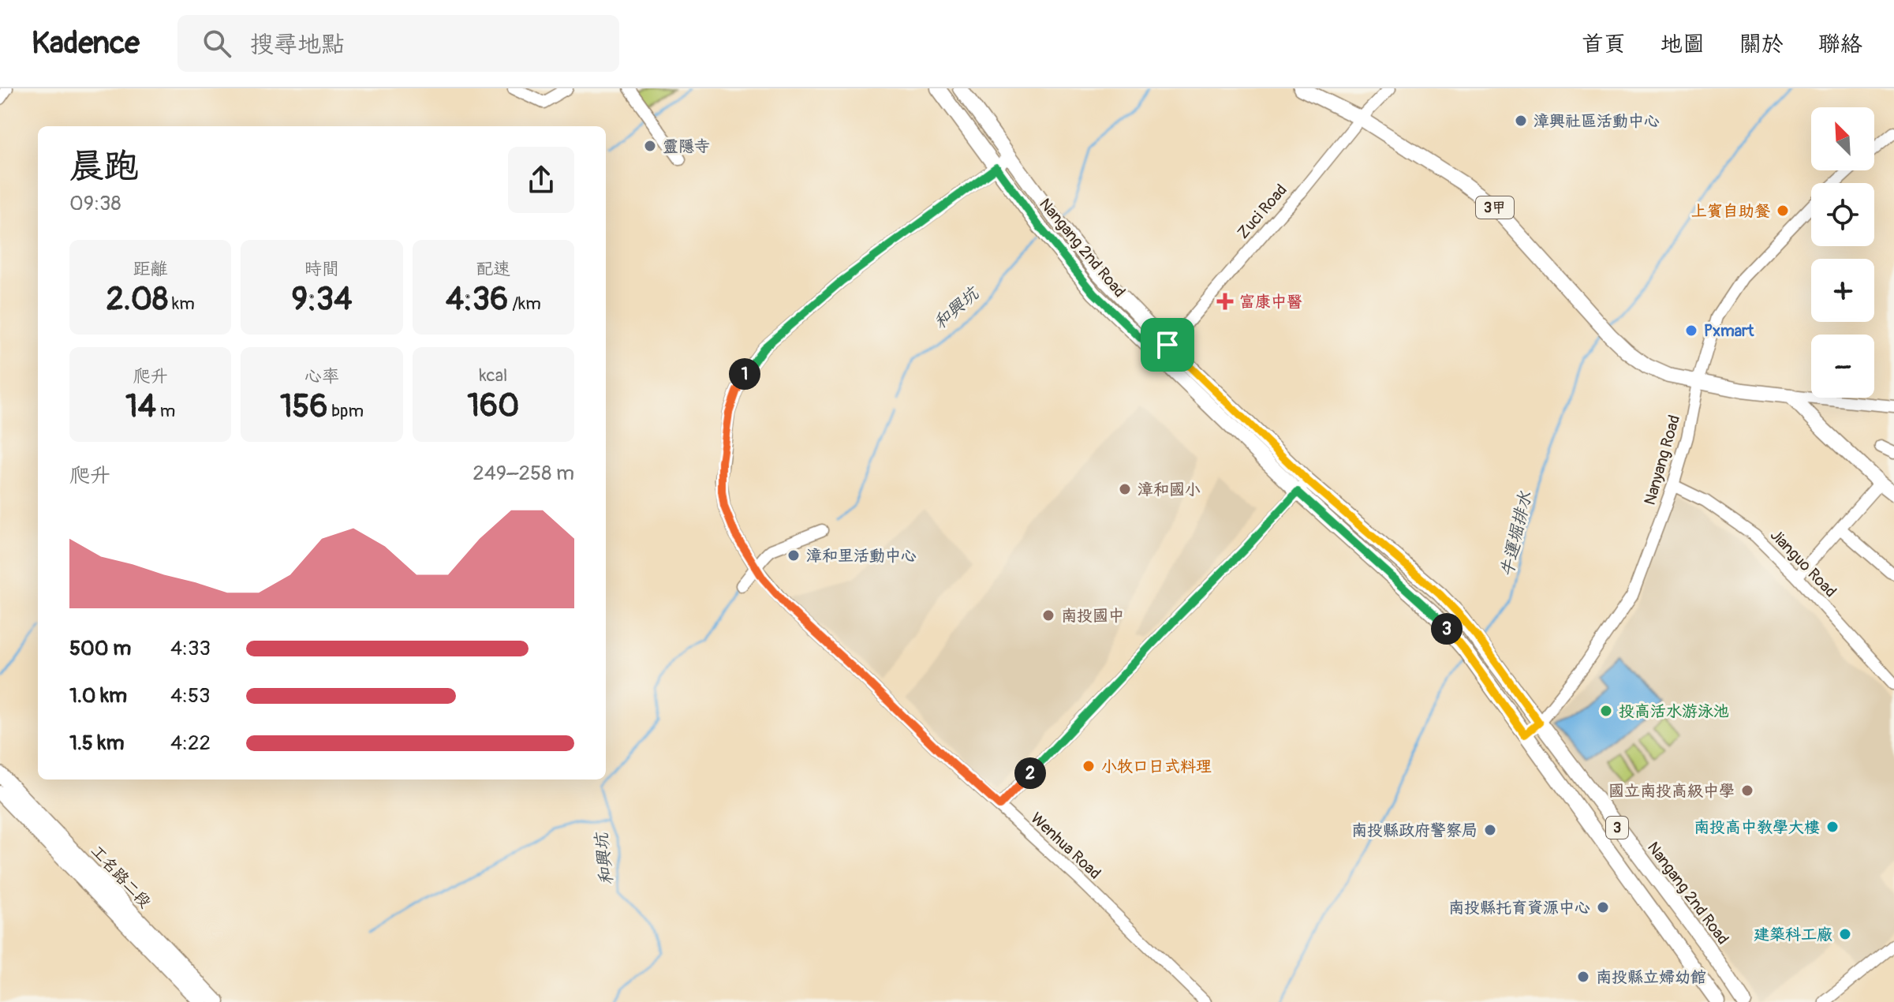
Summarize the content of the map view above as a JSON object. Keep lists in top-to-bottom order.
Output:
{
  "streets": {
    "main road": [
      "3甲",
      "Nangang 2nd Road",
      "3",
      "工名路二段"
    ],
    "street": [
      "Zuci Road",
      "Nanyang Road",
      "Jianguo Road",
      "Wenhua Road"
    ]
  },
  "crossings": [
    ["3甲", "Zuci Road"],
    ["3甲", "Nanyang Road"],
    ["Zuci Road", "Nangang 2nd Road"],
    ["Nangang 2nd Road", "Nanyang Road"],
    ["Nangang 2nd Road", "3"],
    ["Nangang 2nd Road", "Wenhua Road"],
    ["Nanyang Road", "Jianguo Road"],
    ["Nanyang Road", "3"]
  ],
  "water": ["和興坑", "牛運堀排水"],
  "places": {
    "other": [
      "漳興社區活動中心",
      "靈隱寺",
      "上賓自助餐",
      "Pxmart",
      "漳和國小",
      "漳和里活動中心",
      "南投國中",
      "投高活水游泳池",
      "小牧口日式料理",
      "國立南投高級中學",
      "南投高中教學大樓",
      "南投縣政府警察局",
      "南投縣托育資源中心",
      "建築科工廠",
      "南投縣立婦幼館"
    ],
    "health": ["富康中醫"]
  },
  "north": "top left",
  "page": {
    "header": "Kadence",
    "search": "搜尋地點",
    "nav": [
      "首頁",
      "地圖",
      "關於",
      "聯絡"
    ],
    "map_buttons": ["+", "−"],
    "heading": ["晨跑", "09:38"],
    "stats": [
      ["距離", "2.08 km"],
      ["時間", "9:34"],
      ["配速", "4:36 /km"],
      ["爬升", "14 m"],
      ["心率", "156 bpm"],
      ["kcal", "160"]
    ],
    "pins": ["1", "3", "2"],
    "chart": ["爬升", "249–258 m"],
    "list": [
      {
        "name": "500 m",
        "note": "4:33"
      },
      {
        "name": "1.0 km",
        "note": "4:53"
      },
      {
        "name": "1.5 km",
        "note": "4:22"
      }
    ]
  }
}
